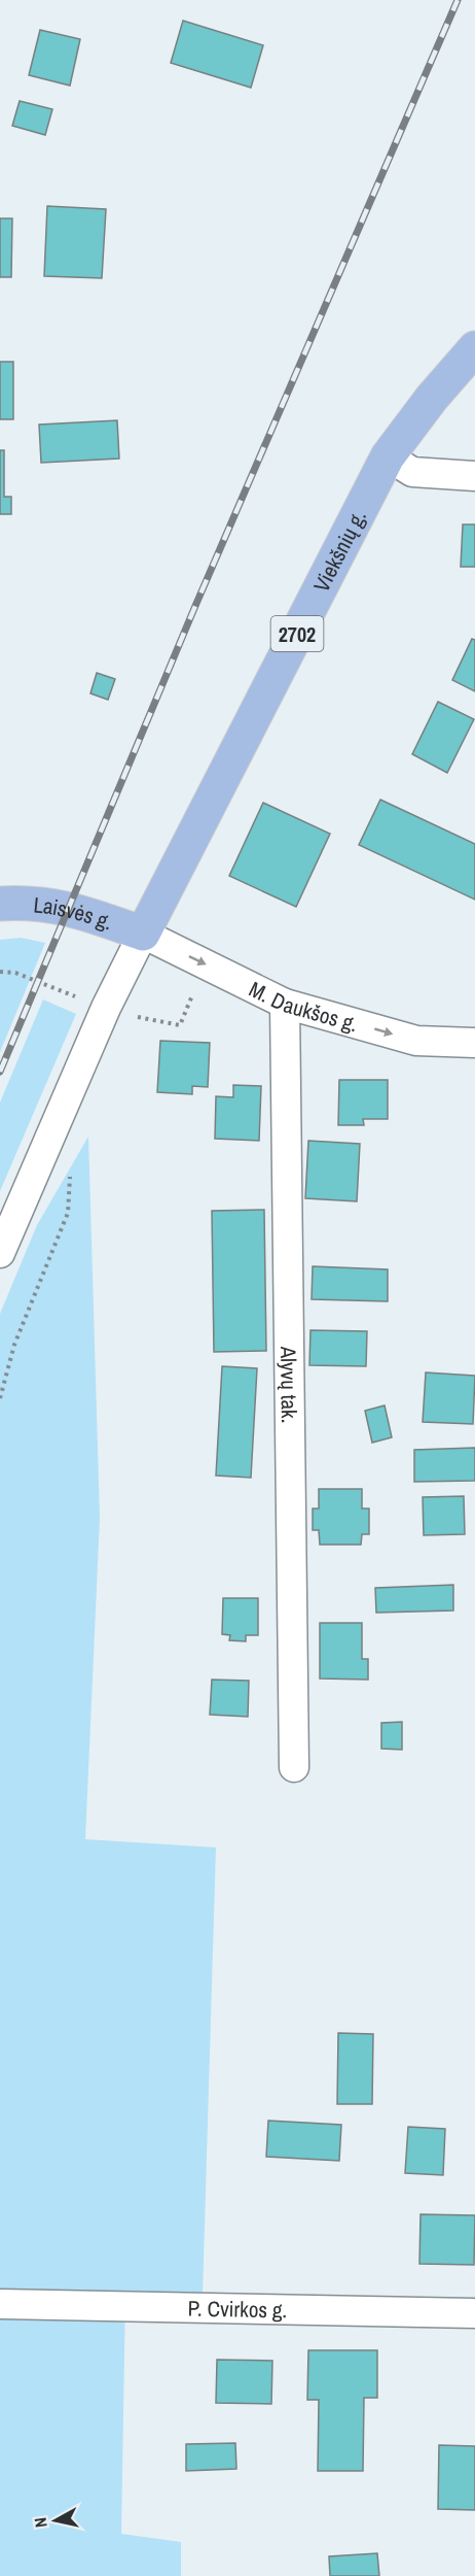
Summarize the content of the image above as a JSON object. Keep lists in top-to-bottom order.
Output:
{
  "streets": {
    "main road": ["Viekšnių g.", "2702", "Laisvės g."],
    "street": ["M. Daukšos g.", "Alyvų tak.", "P. Cvirkos g."]
  },
  "crossings": [
    ["Viekšnių g.", "Laisvės g."],
    ["Viekšnių g.", "M. Daukšos g."],
    ["Laisvės g.", "M. Daukšos g."],
    ["M. Daukšos g.", "Alyvų tak."]
  ],
  "one_way": ["M. Daukšos g."],
  "north": "left"
}
